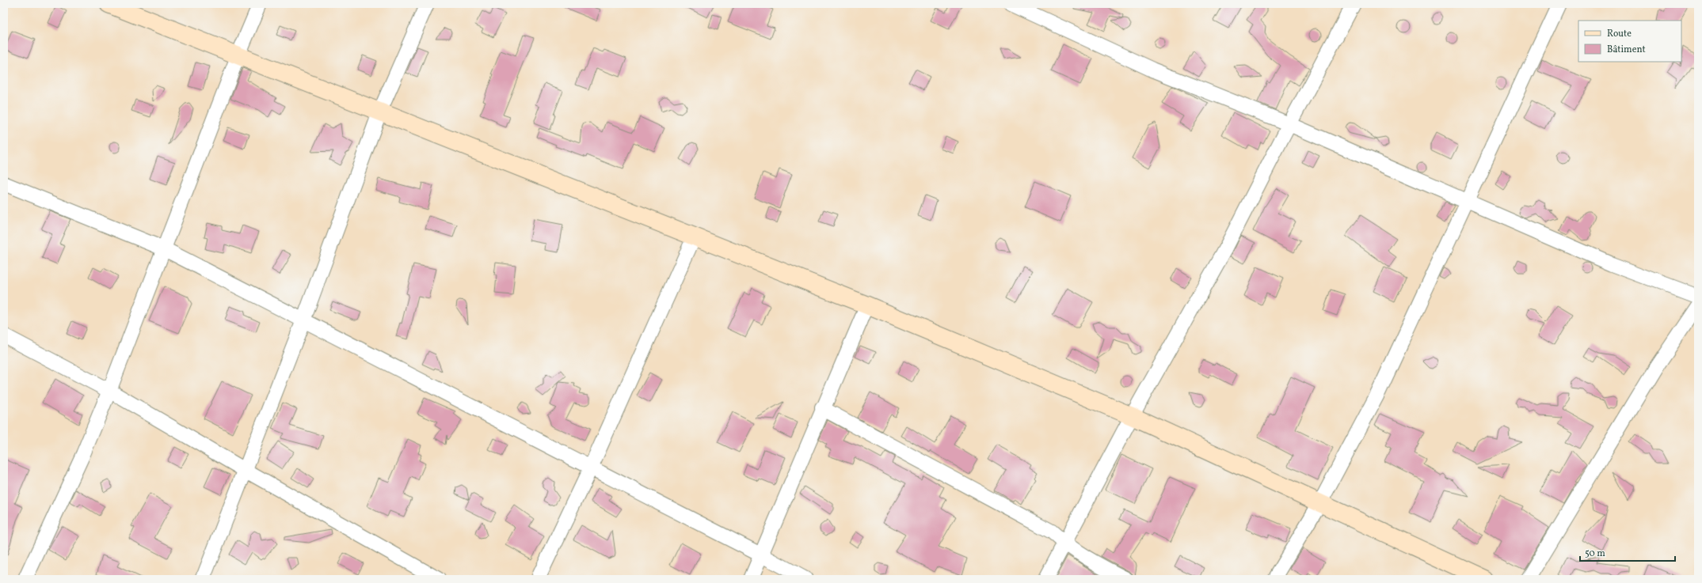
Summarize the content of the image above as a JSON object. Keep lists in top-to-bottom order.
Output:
{
  "legend": ["Route", "Bâtiment"],
  "scale_bar": "50 m"
}
